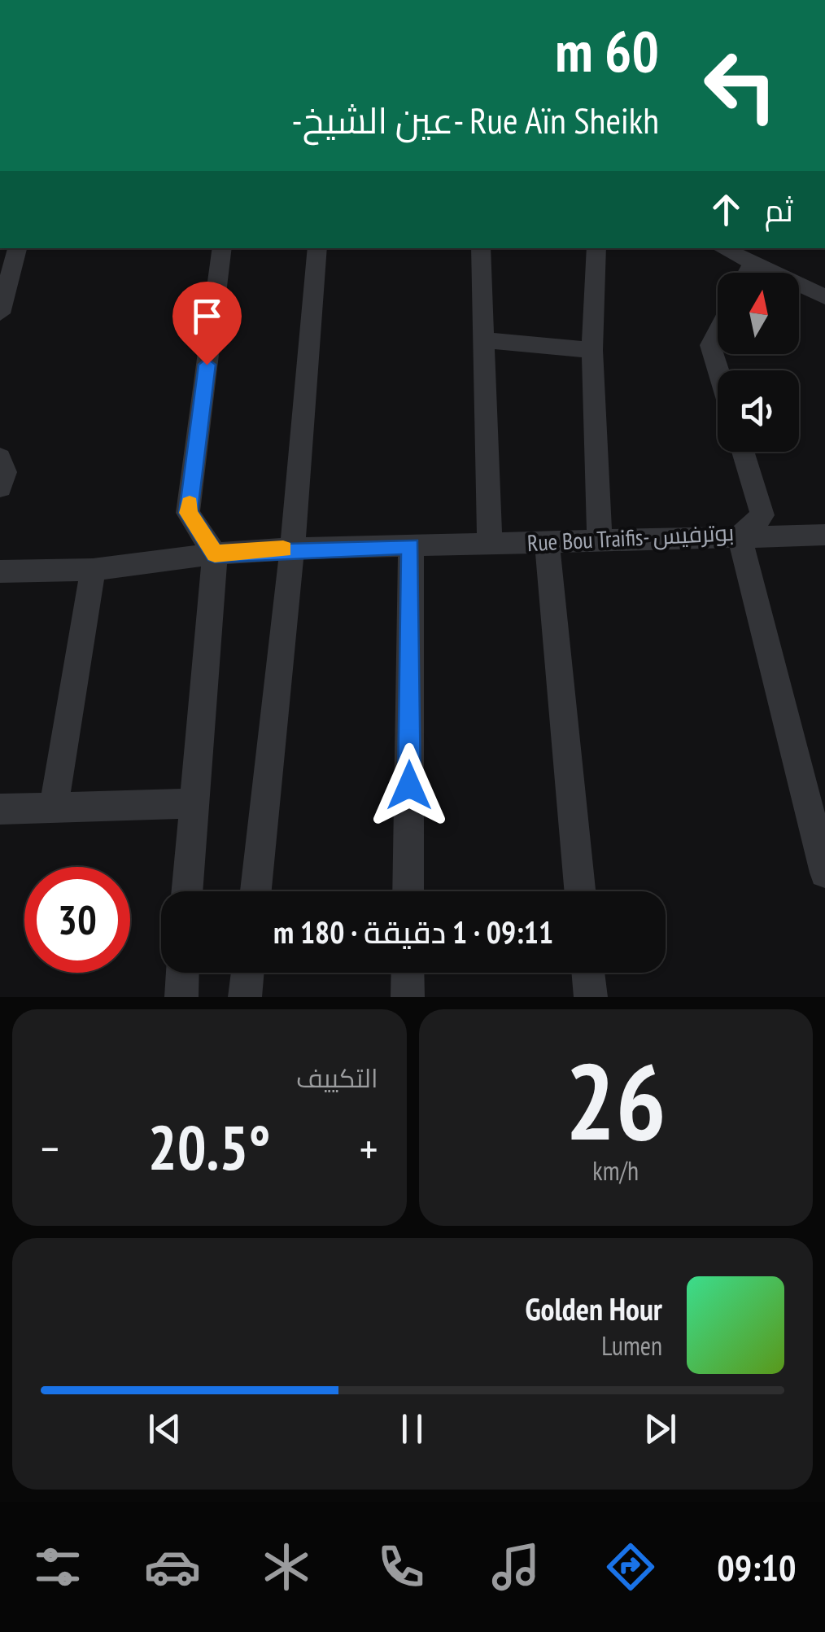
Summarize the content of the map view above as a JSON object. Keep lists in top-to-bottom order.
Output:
{
  "streets": {
    "street": ["Rue Bou Traifis- بوترفيس"]
  },
  "north": "top",
  "page": {
    "turn": ["60 m", "Rue Aïn Sheikh -عين الشيخ-"],
    "then": "ثم",
    "limit": "30",
    "trip": "09:11 · 1 دقيقة · 180 m",
    "tile": [
      ["26", "km/h"],
      "التكييف"
    ],
    "heat": ["−", "20.5°", "+"],
    "song": ["Golden Hour", "Lumen"],
    "tabs": "09:10"
  }
}
